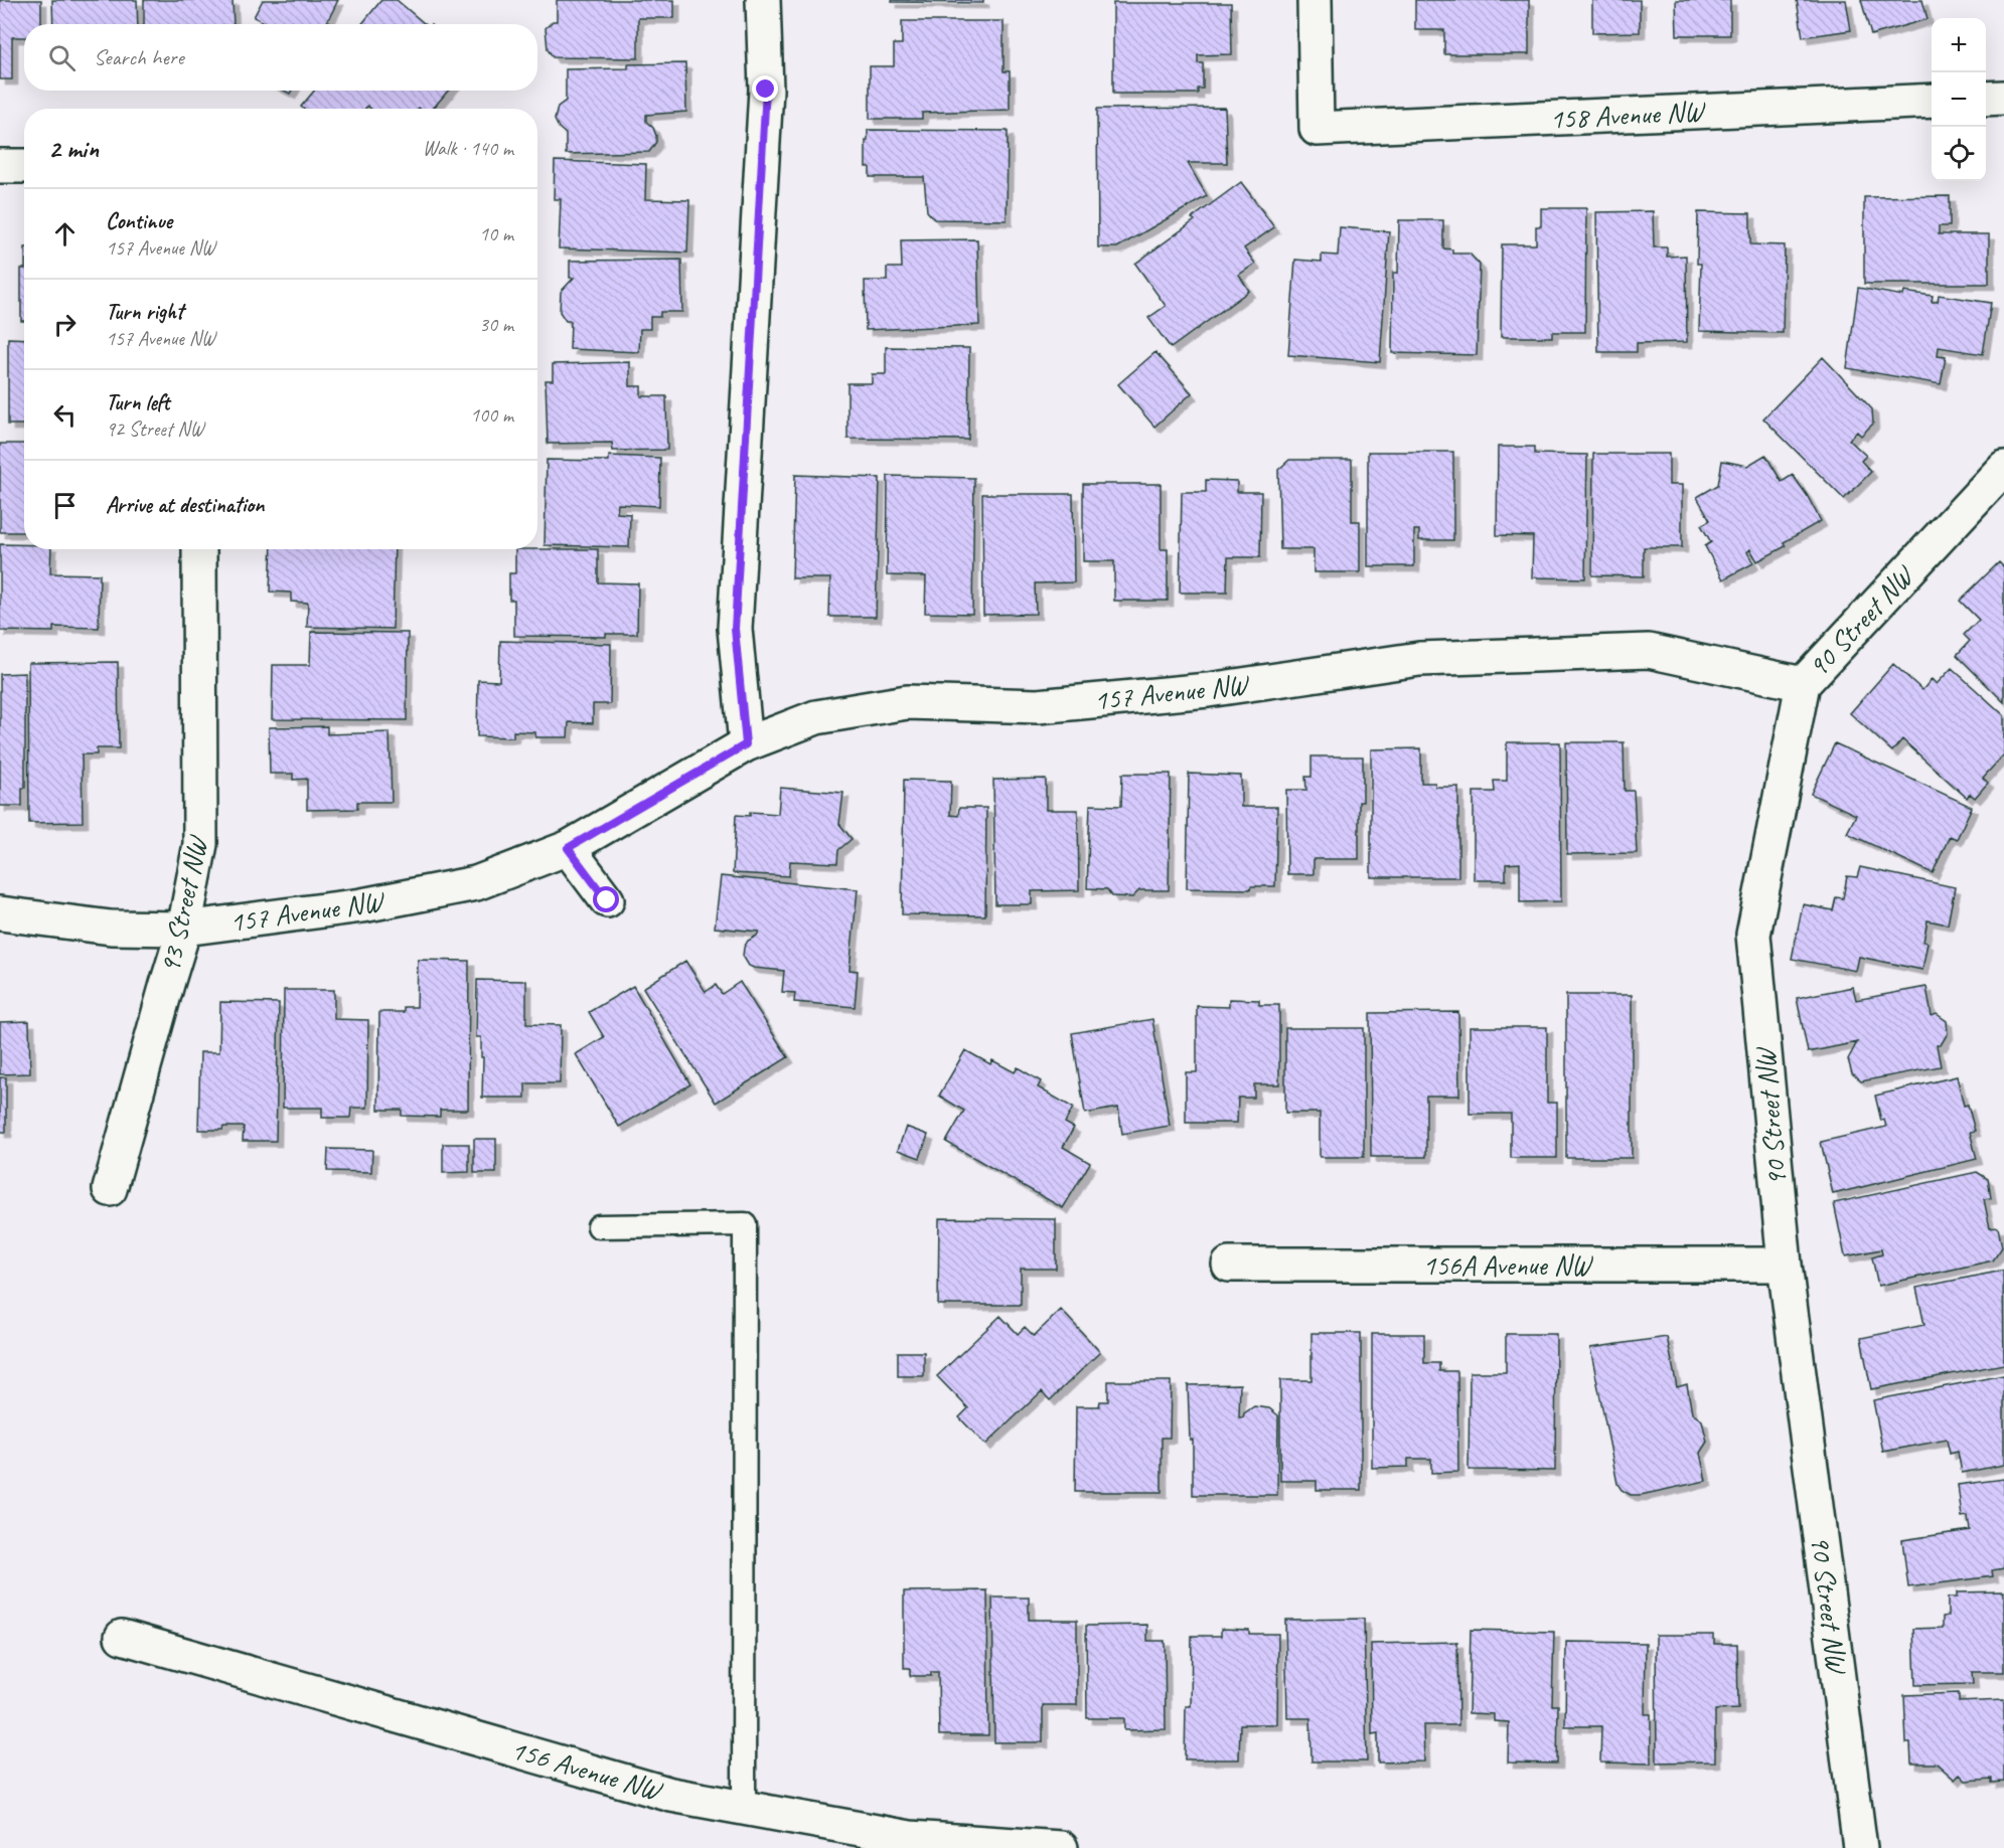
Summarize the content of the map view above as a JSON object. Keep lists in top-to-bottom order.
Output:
{
  "streets": {
    "street": [
      "158 Avenue NW",
      "90 Street NW",
      "157 Avenue NW",
      "93 Street NW",
      "156A Avenue NW",
      "156 Avenue NW"
    ]
  },
  "crossings": [
    ["90 Street NW", "157 Avenue NW"],
    ["90 Street NW", "156A Avenue NW"],
    ["157 Avenue NW", "93 Street NW"]
  ],
  "page": {
    "map_buttons": ["+", "−"],
    "search": "Search here",
    "heading": ["2 min", "Walk · 140 m"],
    "list": [
      ["Continue", "157 Avenue NW", "10 m"],
      ["Turn right", "157 Avenue NW", "30 m"],
      ["Turn left", "92 Street NW", "100 m"],
      "Arrive at destination"
    ]
  }
}
